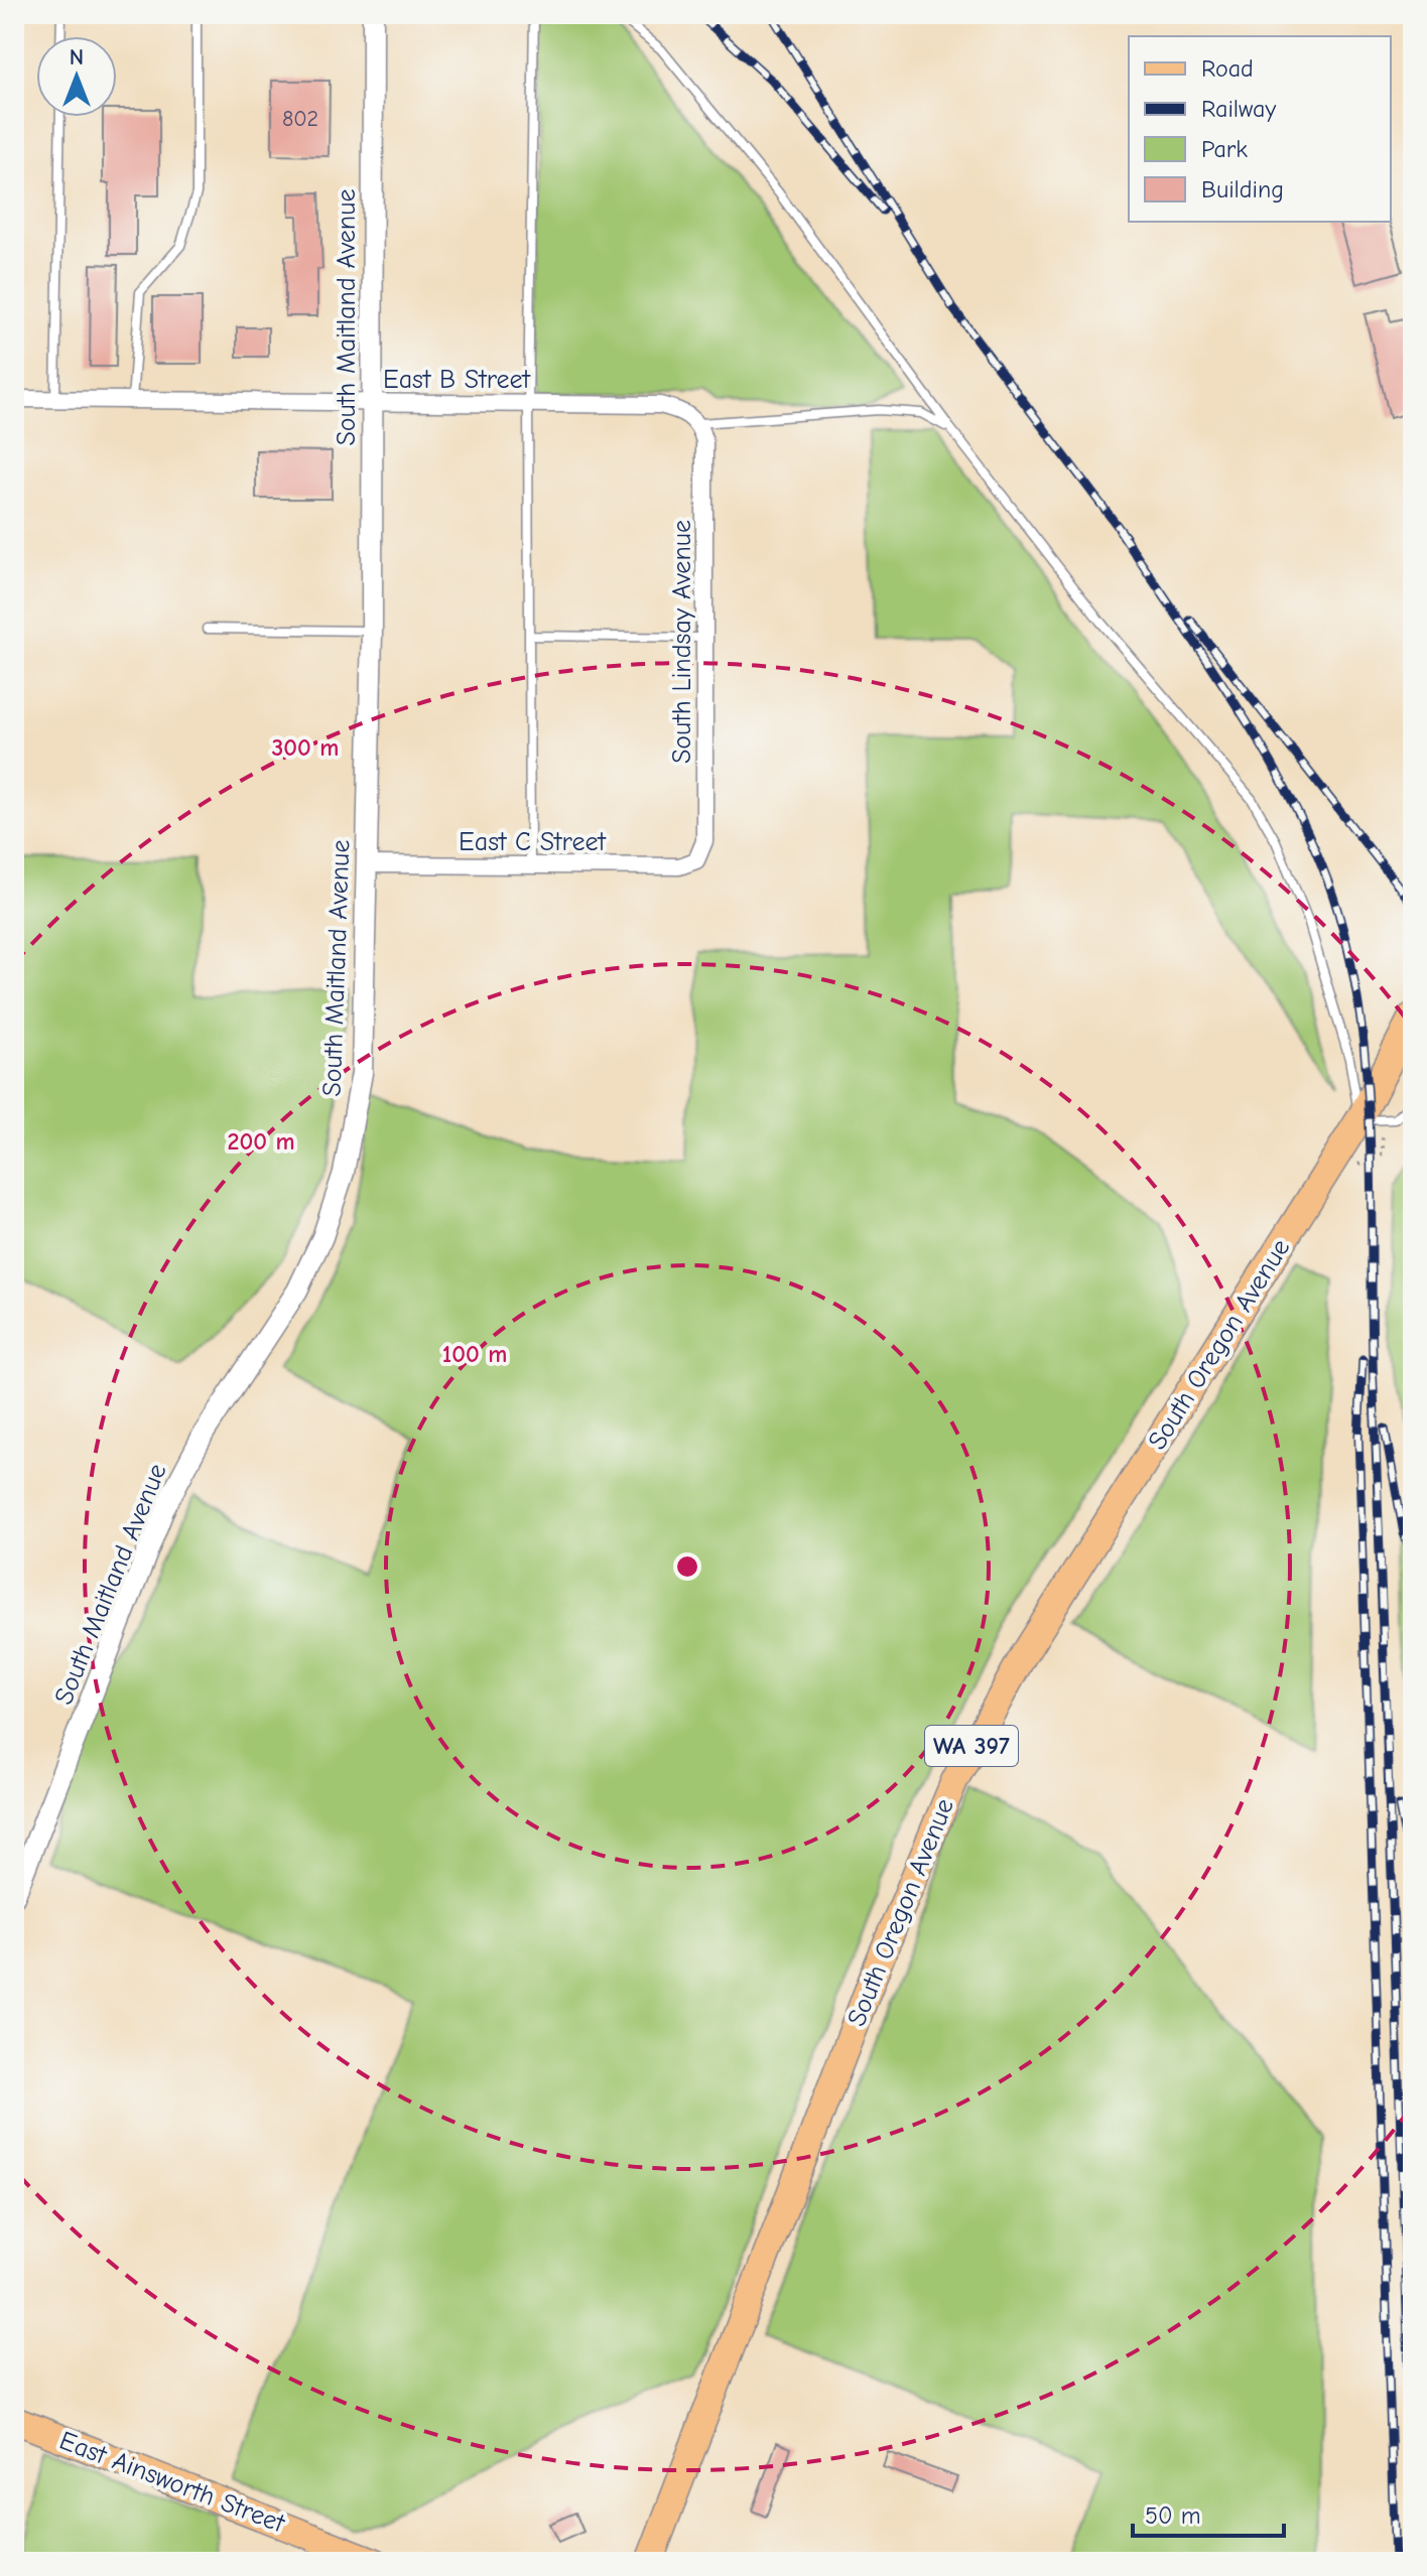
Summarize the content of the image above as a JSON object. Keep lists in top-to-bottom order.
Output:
{
  "streets": {
    "main road": ["South Oregon Avenue", "WA 397", "East Ainsworth Street"],
    "street": [
      "South Maitland Avenue",
      "East B Street",
      "South Lindsay Avenue",
      "East C Street"
    ]
  },
  "crossings": [
    ["South Maitland Avenue", "East B Street"],
    ["South Maitland Avenue", "East C Street"],
    ["East B Street", "South Lindsay Avenue"],
    ["South Lindsay Avenue", "East C Street"],
    ["South Oregon Avenue", "WA 397"]
  ],
  "house_numbers": ["802"],
  "legend": [
    "Road",
    "Railway",
    "Park",
    "Building"
  ],
  "scale_bar": "50 m",
  "north": "top",
  "rings": ["300 m", "200 m", "100 m"]
}
